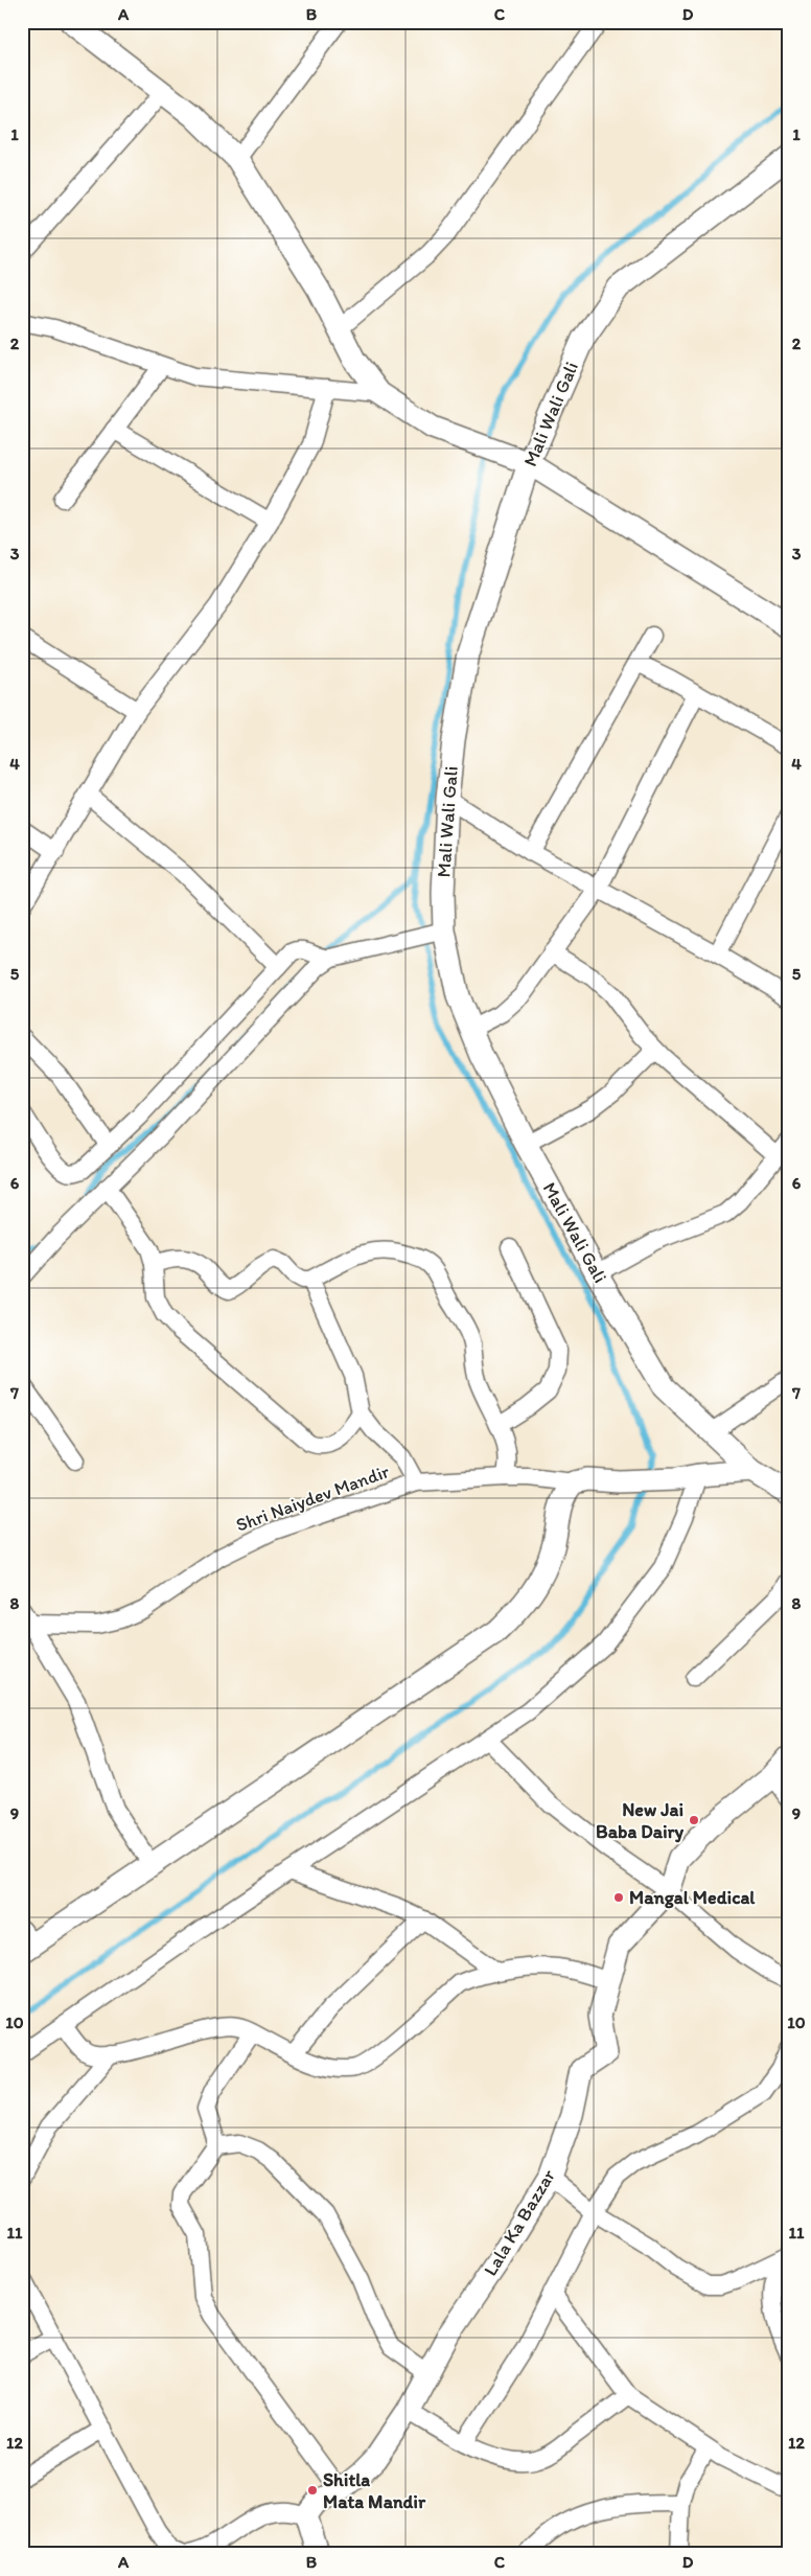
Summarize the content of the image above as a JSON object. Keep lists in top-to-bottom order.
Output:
{
  "streets": {
    "street": ["Mali Wali Gali", "Shri Naiydev Mandir", "Lala Ka Bazzar"]
  },
  "places": ["New Jai Baba Dairy", "Mangal Medical", "Shitla Mata Mandir"],
  "grid": {
    "columns": [
      "A",
      "B",
      "C",
      "D"
    ],
    "rows": [
      "1",
      "2",
      "3",
      "4",
      "5",
      "6",
      "7",
      "8",
      "9",
      "10",
      "11",
      "12"
    ]
  }
}
